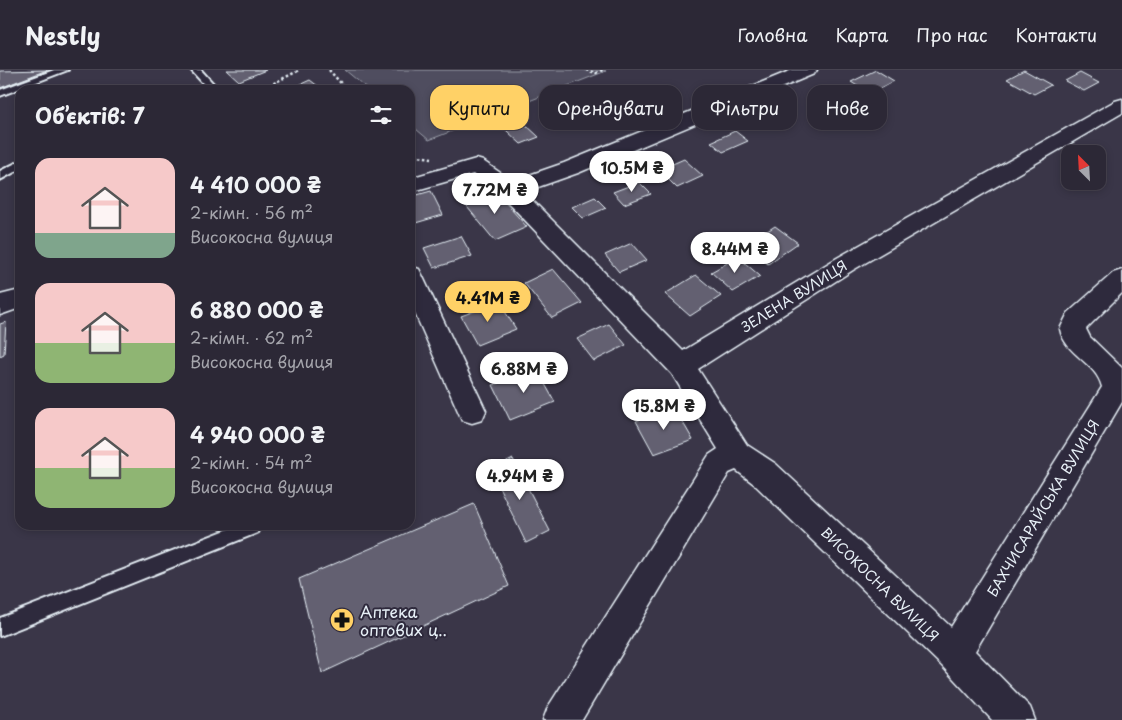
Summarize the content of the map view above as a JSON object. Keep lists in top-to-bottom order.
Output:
{
  "streets": {
    "street": ["ЗЕЛЕНА ВУЛИЦЯ", "БАХЧИСАРАЙСЬКА ВУЛИЦЯ", "ВИСОКОСНА ВУЛИЦЯ"]
  },
  "crossings": [
    ["ЗЕЛЕНА ВУЛИЦЯ", "ВИСОКОСНА ВУЛИЦЯ"],
    ["БАХЧИСАРАЙСЬКА ВУЛИЦЯ", "ВИСОКОСНА ВУЛИЦЯ"]
  ],
  "places": {
    "pharmacy": ["Аптека оптових ц‥"]
  },
  "north": "top left",
  "page": {
    "header": "Nestly",
    "nav": [
      "Головна",
      "Карта",
      "Про нас",
      "Контакти"
    ],
    "chip": [
      "Купити",
      "Орендувати",
      "Фільтри",
      "Нове"
    ],
    "heading": "Об’єктів: 7",
    "list": [
      {
        "name": "4 410 000 ₴",
        "note": "2-кімн. · 56 m² · Високосна вулиця"
      },
      {
        "name": "6 880 000 ₴",
        "note": "2-кімн. · 62 m² · Високосна вулиця"
      },
      {
        "name": "4 940 000 ₴",
        "note": "2-кімн. · 54 m² · Високосна вулиця"
      }
    ],
    "price": [
      "10.5M ₴",
      "7.72M ₴",
      "8.44M ₴",
      "4.41M ₴",
      "6.88M ₴",
      "15.8M ₴",
      "4.94M ₴"
    ]
  }
}
